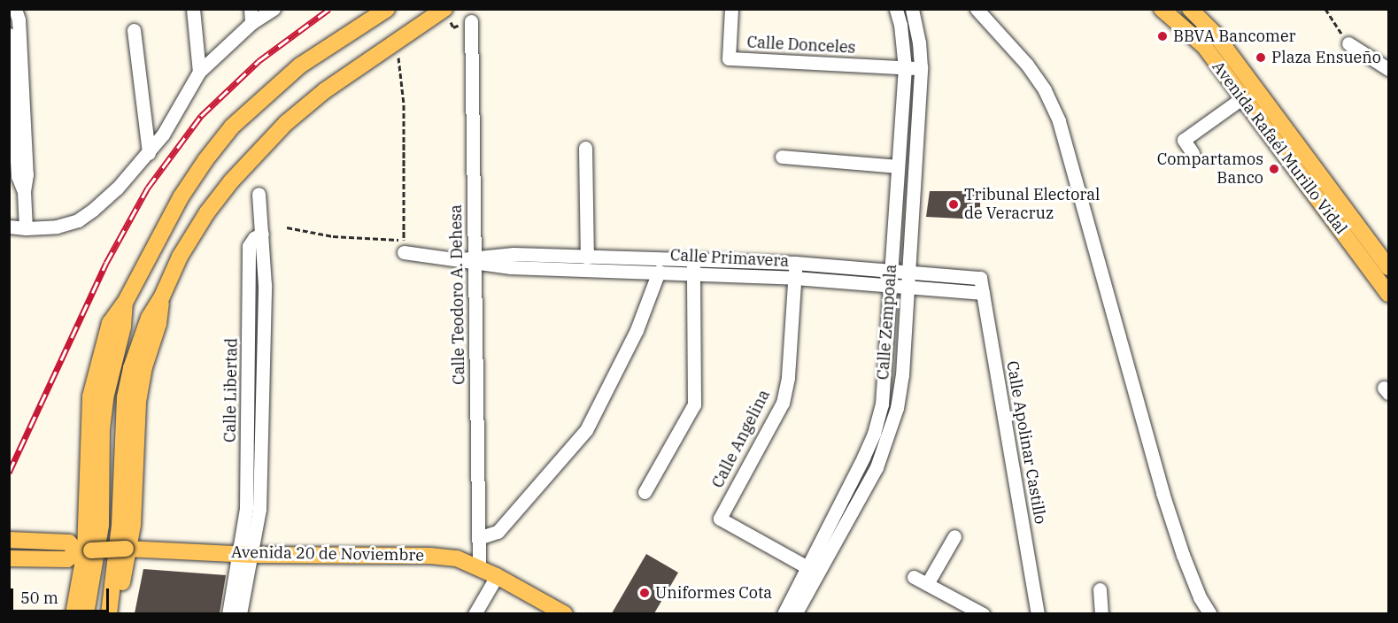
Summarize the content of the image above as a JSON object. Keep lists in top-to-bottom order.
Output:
{
  "streets": {
    "main road": ["Avenida Rafaél Murillo Vidal", "Avenida 20 de Noviembre"],
    "street": [
      "Calle Donceles",
      "Calle Primavera",
      "Calle Teodoro A. Dehesa",
      "Calle Zempoala",
      "Calle Libertad",
      "Calle Angelina",
      "Calle Apolinar Castillo"
    ]
  },
  "crossings": [
    ["Calle Donceles", "Calle Zempoala"],
    ["Calle Primavera", "Calle Teodoro A. Dehesa"],
    ["Calle Primavera", "Calle Zempoala"],
    ["Calle Primavera", "Calle Angelina"],
    ["Calle Primavera", "Calle Apolinar Castillo"],
    ["Calle Teodoro A. Dehesa", "Avenida 20 de Noviembre"],
    ["Calle Zempoala", "Calle Angelina"],
    ["Calle Libertad", "Avenida 20 de Noviembre"]
  ],
  "places": [
    "BBVA Bancomer",
    "Plaza Ensueño",
    "Compartamos Banco",
    "Tribunal Electoral de Veracruz",
    "Uniformes Cota"
  ],
  "scale_bar": "50 m"
}
